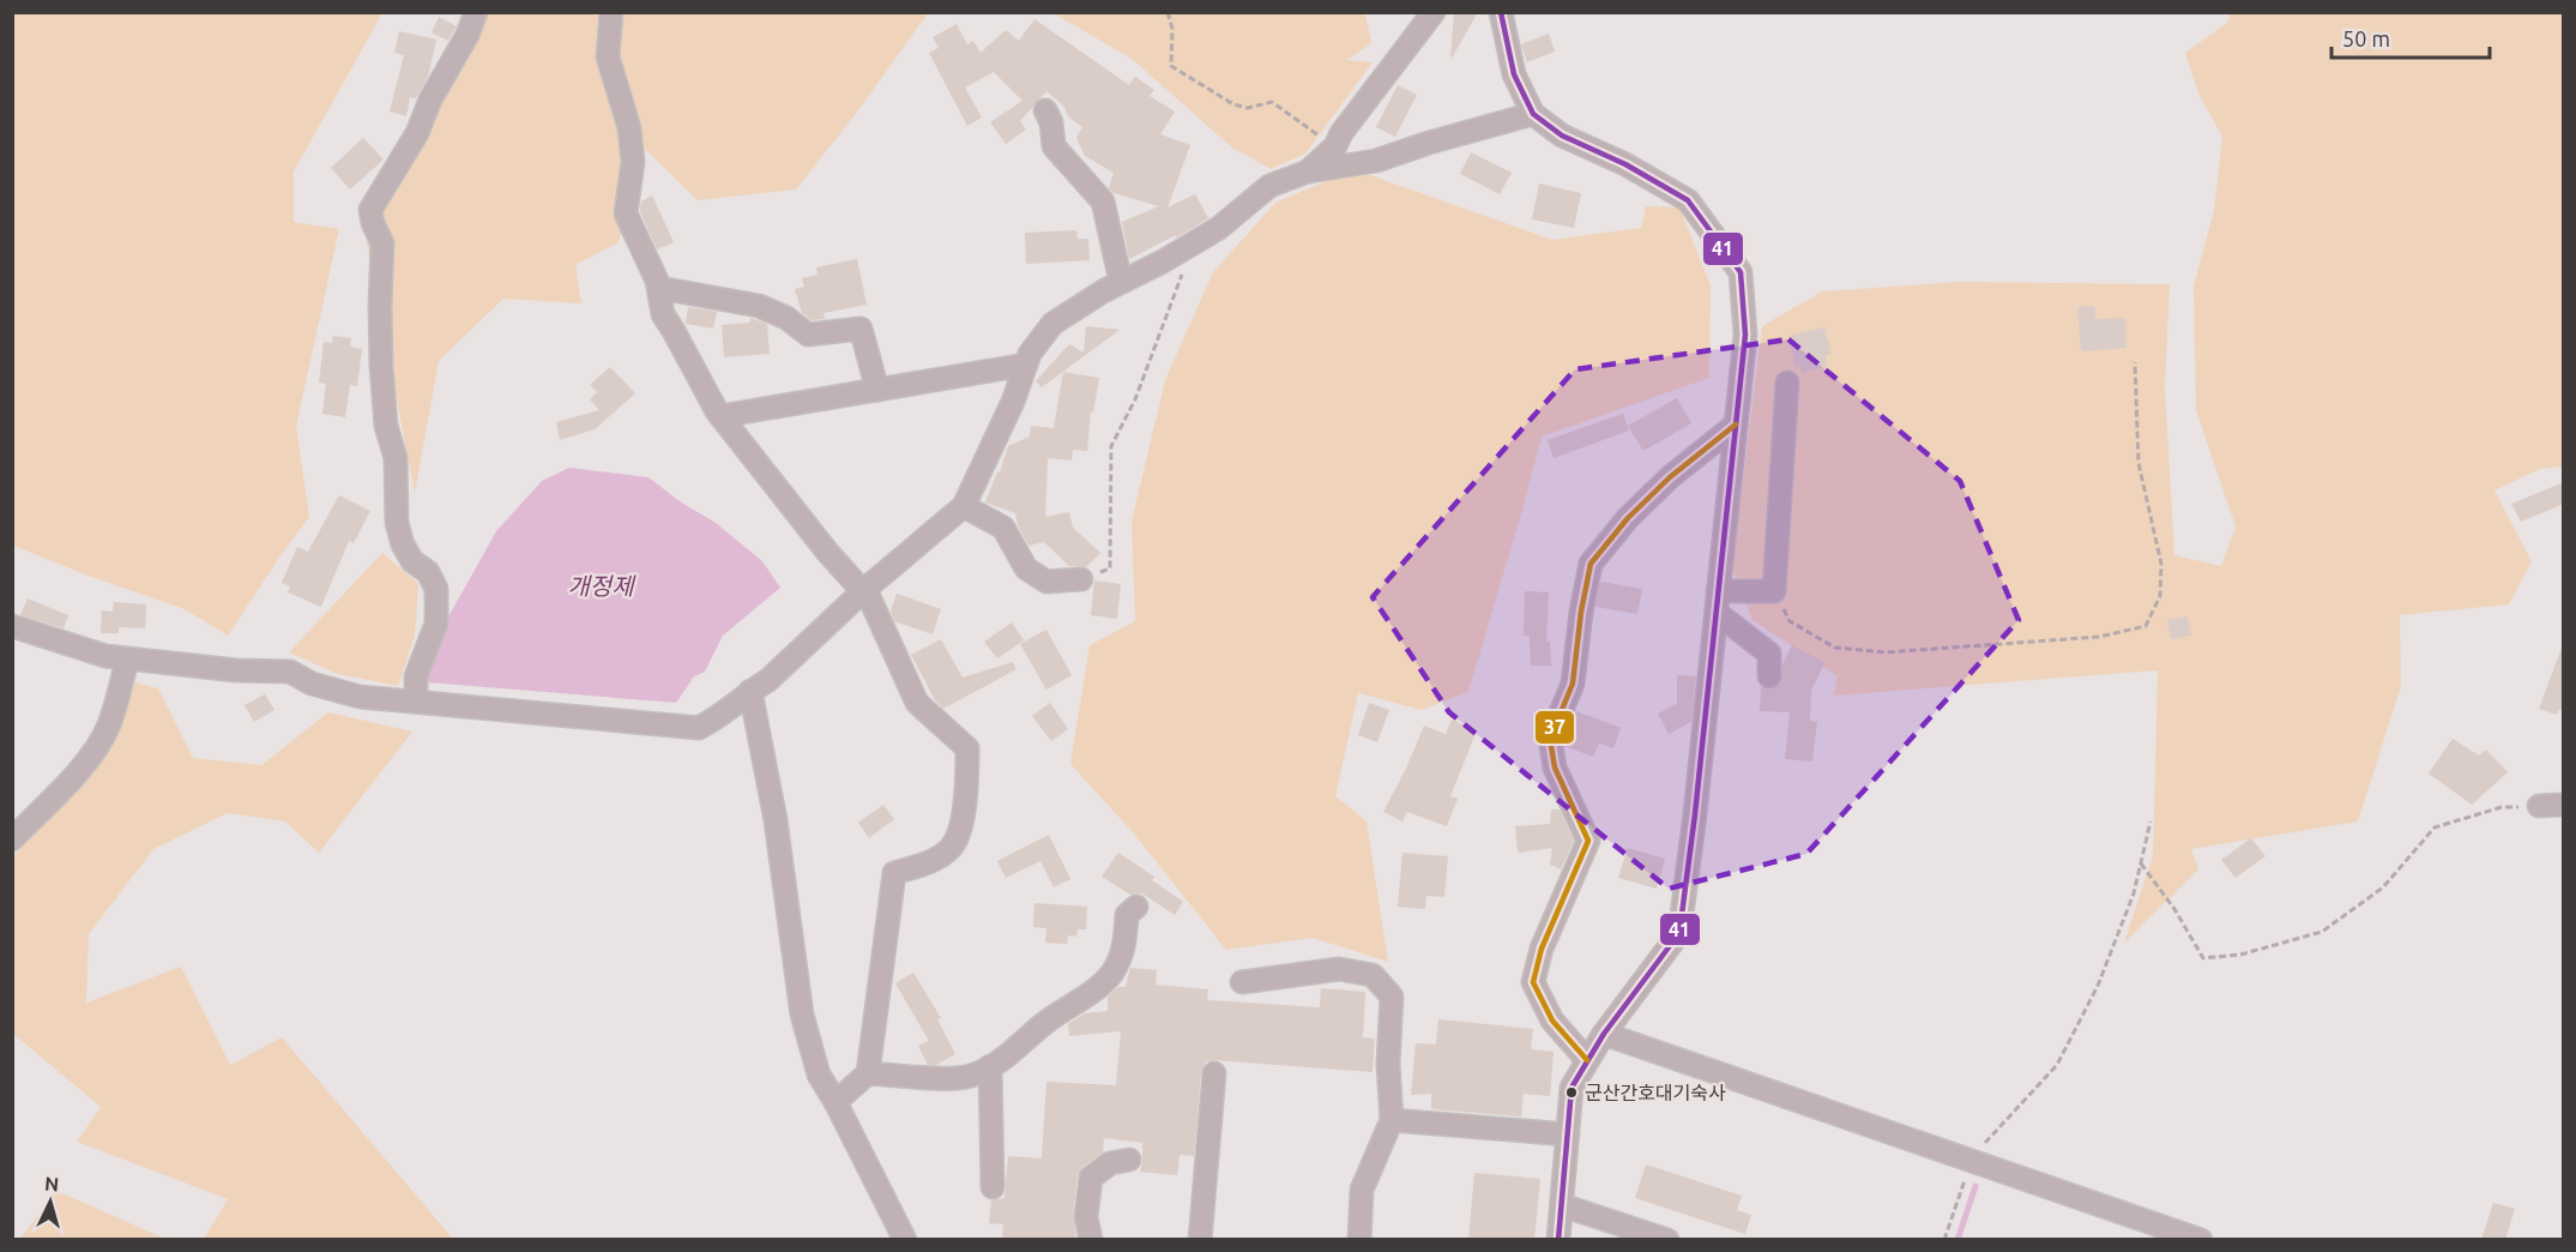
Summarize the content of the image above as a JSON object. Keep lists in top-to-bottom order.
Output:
{
  "water": ["개정제"],
  "places": ["군산간호대기숙사"],
  "lines": ["transit line 41", "transit line 37"],
  "scale_bar": "50 m",
  "north": "top"
}
